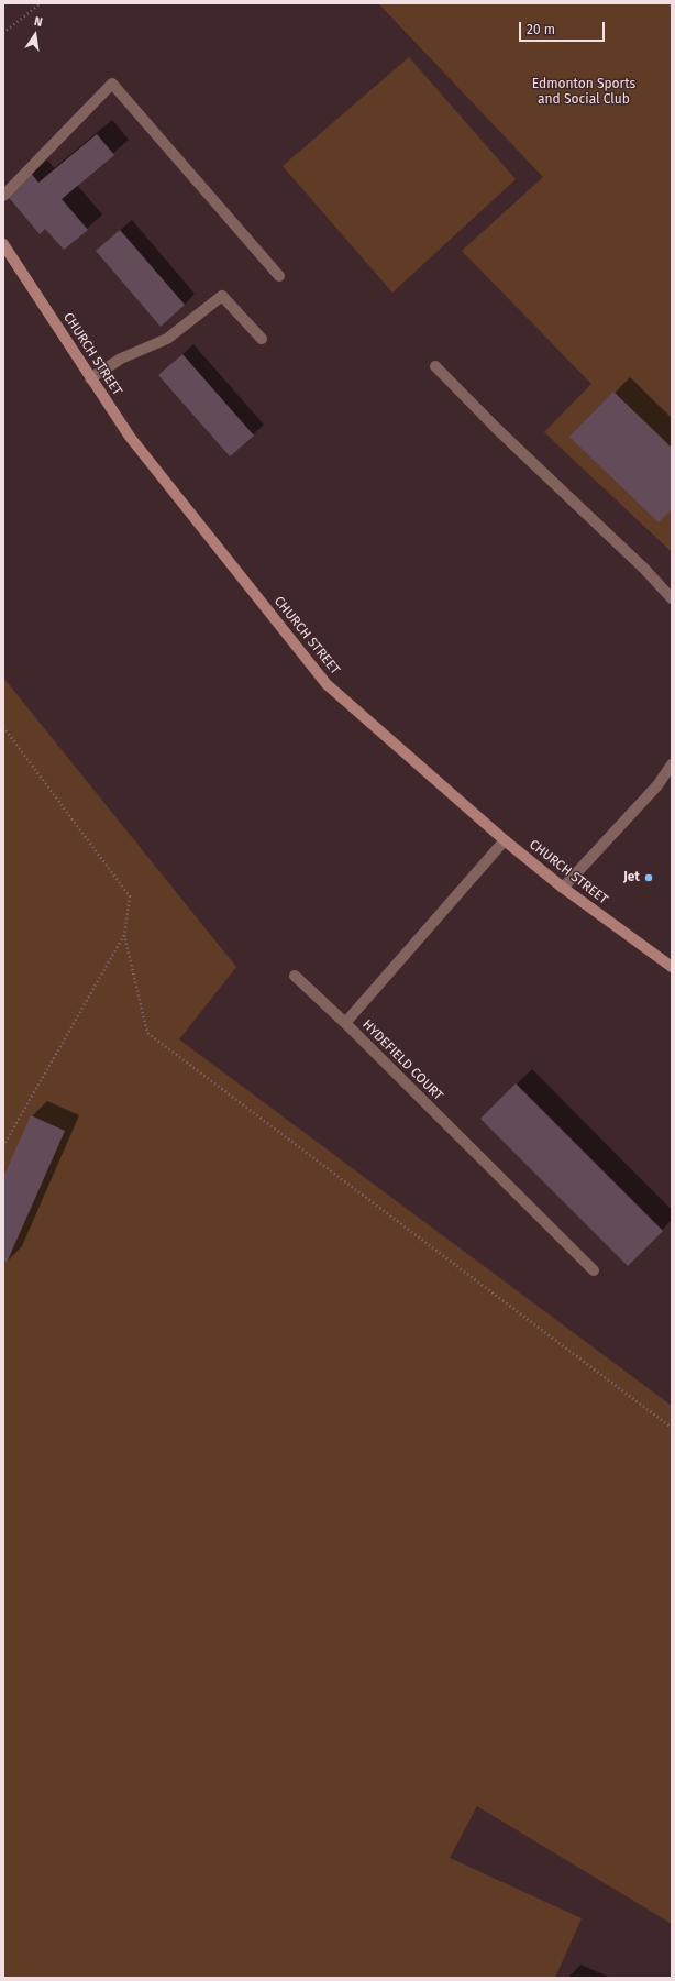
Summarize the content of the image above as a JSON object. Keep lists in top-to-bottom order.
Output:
{
  "streets": {
    "main road": ["CHURCH STREET"],
    "street": ["HYDEFIELD COURT"]
  },
  "crossings": [
    ["CHURCH STREET", "HYDEFIELD COURT"]
  ],
  "parks": ["Edmonton Sports and Social Club"],
  "places": ["Jet"],
  "scale_bar": "20 m",
  "north": "top"
}
